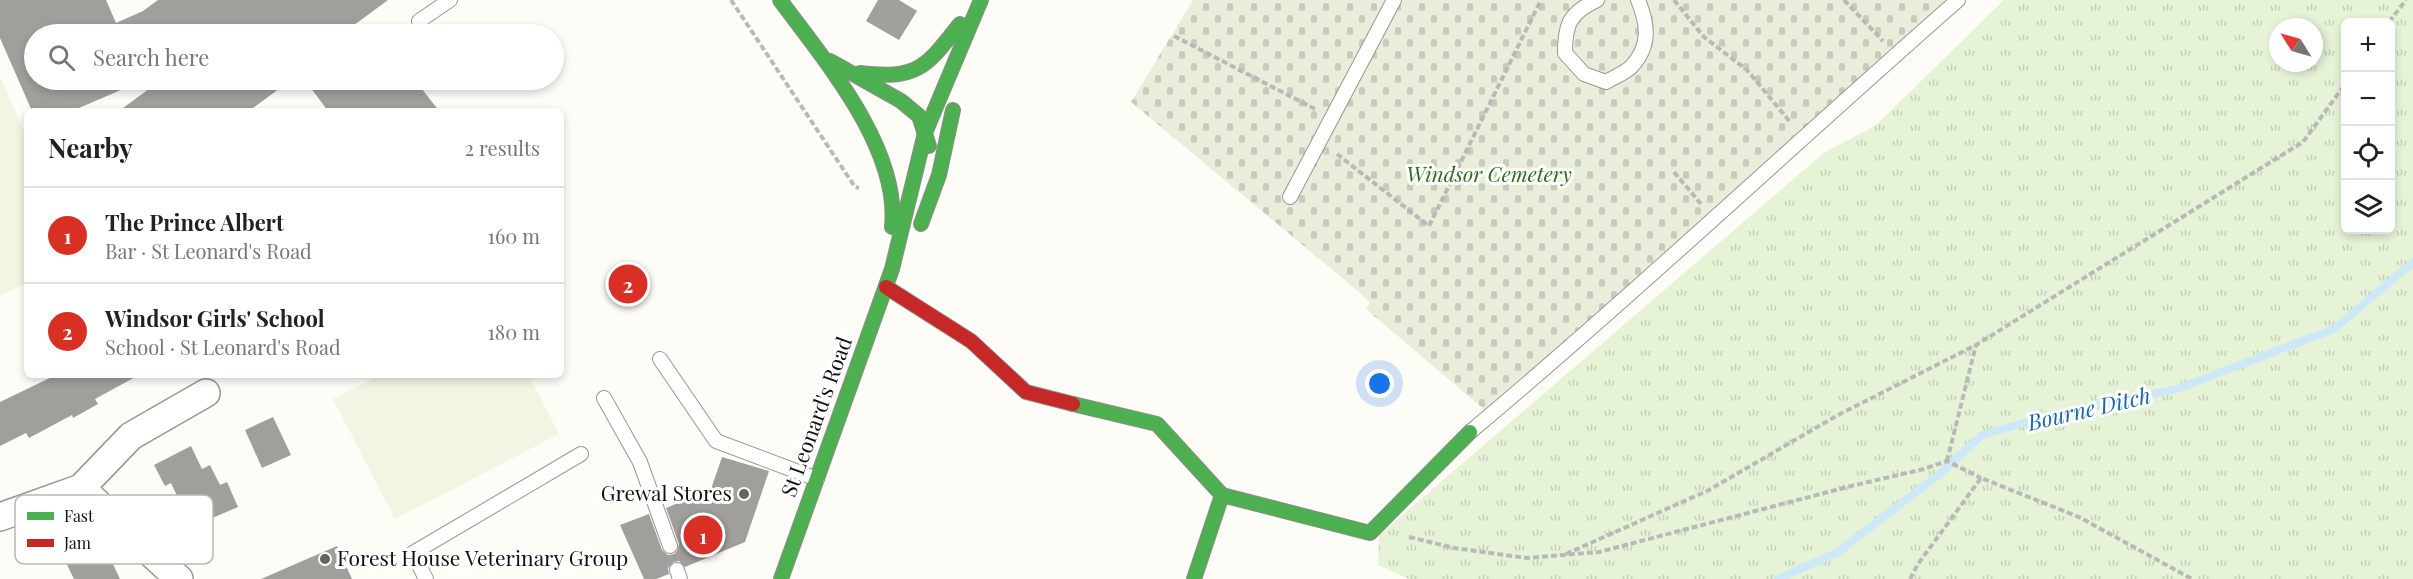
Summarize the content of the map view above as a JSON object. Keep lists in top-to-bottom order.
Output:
{
  "streets": {
    "main road": ["St Leonard's Road"]
  },
  "water": ["Bourne Ditch"],
  "parks": ["Windsor Cemetery"],
  "places": ["Grewal Stores", "Forest House Veterinary Group"],
  "legend": ["Fast", "Jam"],
  "north": "top left",
  "page": {
    "map_buttons": ["+", "−"],
    "search": "Search here",
    "heading": ["Nearby", "2 results"],
    "list": [
      {
        "mark": "1",
        "name": "The Prince Albert",
        "note": "Bar · St Leonard's Road",
        "value": "160 m"
      },
      {
        "mark": "2",
        "name": "Windsor Girls' School",
        "note": "School · St Leonard's Road",
        "value": "180 m"
      }
    ],
    "pins": ["2", "1"]
  }
}
